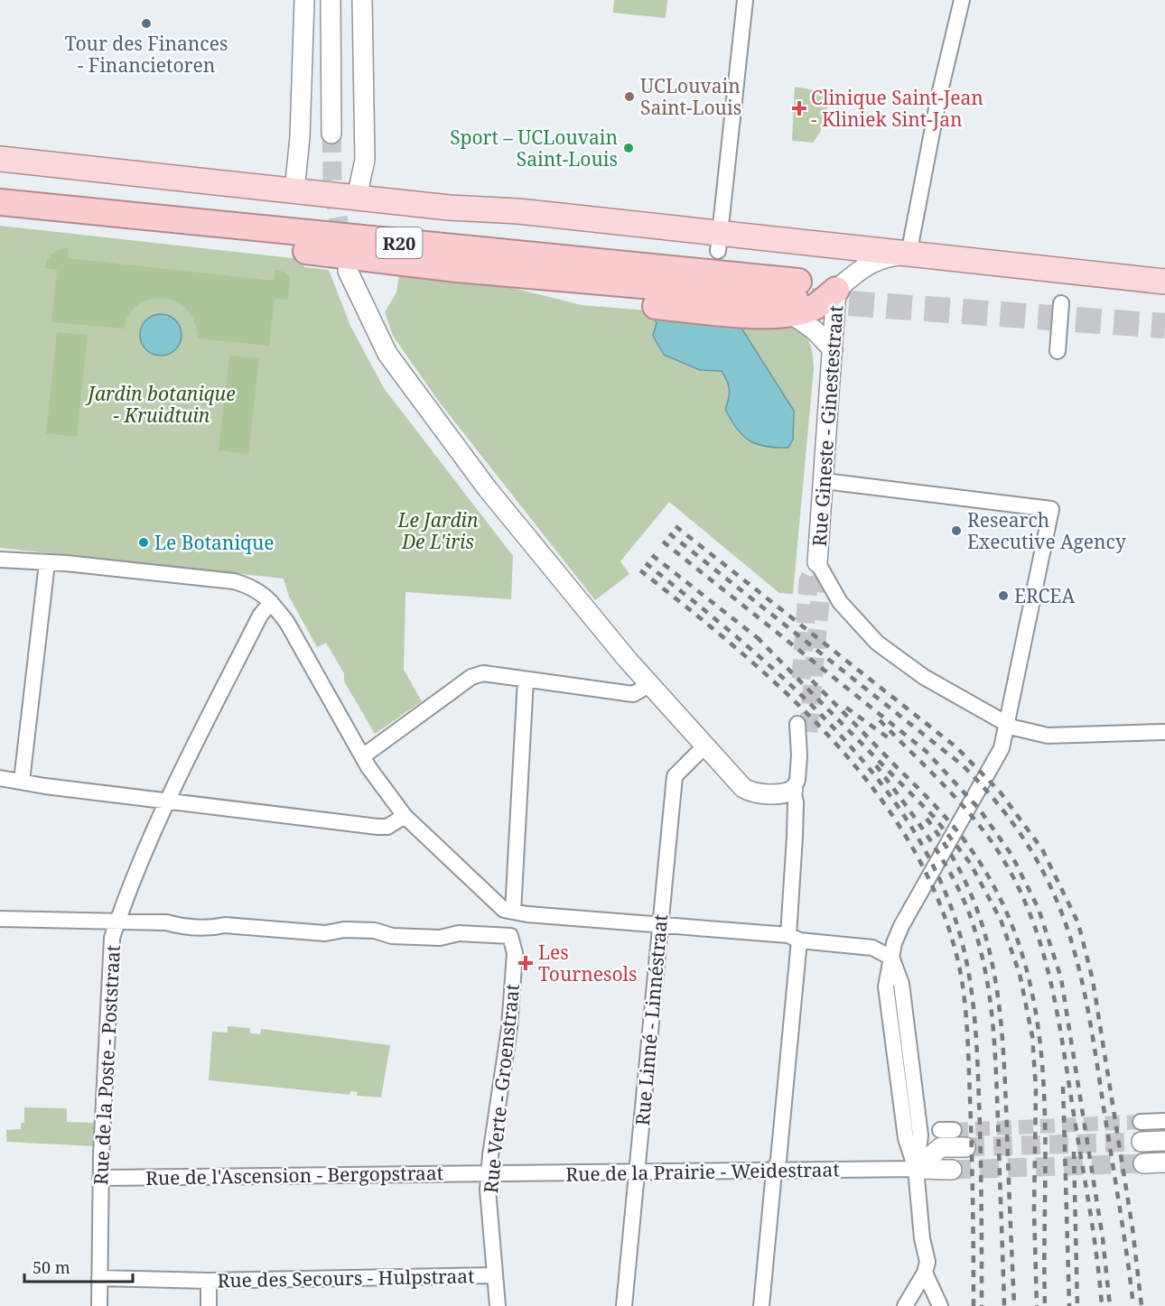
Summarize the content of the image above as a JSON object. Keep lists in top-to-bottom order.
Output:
{
  "streets": {
    "highway": ["R20"],
    "street": [
      "Rue Gineste - Ginestestraat",
      "Rue Linné - Linnéstraat",
      "Rue de la Poste - Poststraat",
      "Rue Verte - Groenstraat",
      "Rue de la Prairie - Weidestraat",
      "Rue de l'Ascension - Bergopstraat",
      "Rue des Secours - Hulpstraat"
    ]
  },
  "crossings": [
    ["R20", "Rue Gineste - Ginestestraat"],
    ["Rue Linné - Linnéstraat", "Rue de la Prairie - Weidestraat"],
    ["Rue de la Poste - Poststraat", "Rue Verte - Groenstraat"],
    ["Rue de la Poste - Poststraat", "Rue de l'Ascension - Bergopstraat"],
    ["Rue de la Poste - Poststraat", "Rue des Secours - Hulpstraat"],
    ["Rue Verte - Groenstraat", "Rue de la Prairie - Weidestraat"],
    ["Rue Verte - Groenstraat", "Rue de l'Ascension - Bergopstraat"],
    ["Rue Verte - Groenstraat", "Rue des Secours - Hulpstraat"],
    ["Rue de la Prairie - Weidestraat", "Rue de l'Ascension - Bergopstraat"]
  ],
  "parks": ["Jardin botanique - Kruidtuin", "Le Jardin De L'iris"],
  "places": {
    "other": [
      "Tour des Finances - Financietoren",
      "UCLouvain Saint-Louis",
      "Sport – UCLouvain Saint-Louis",
      "Research Executive Agency",
      "Le Botanique",
      "ERCEA"
    ],
    "health": ["Clinique Saint-Jean - Kliniek Sint-Jan", "Les Tournesols"]
  },
  "scale_bar": "50 m"
}
